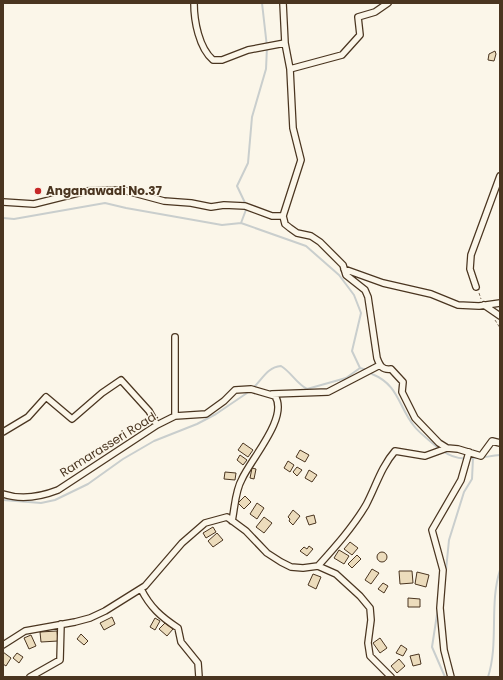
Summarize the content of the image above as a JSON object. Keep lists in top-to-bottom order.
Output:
{
  "streets": {
    "street": ["Ramarasseri Road."]
  },
  "places": ["Anganawadi No.37"]
}
